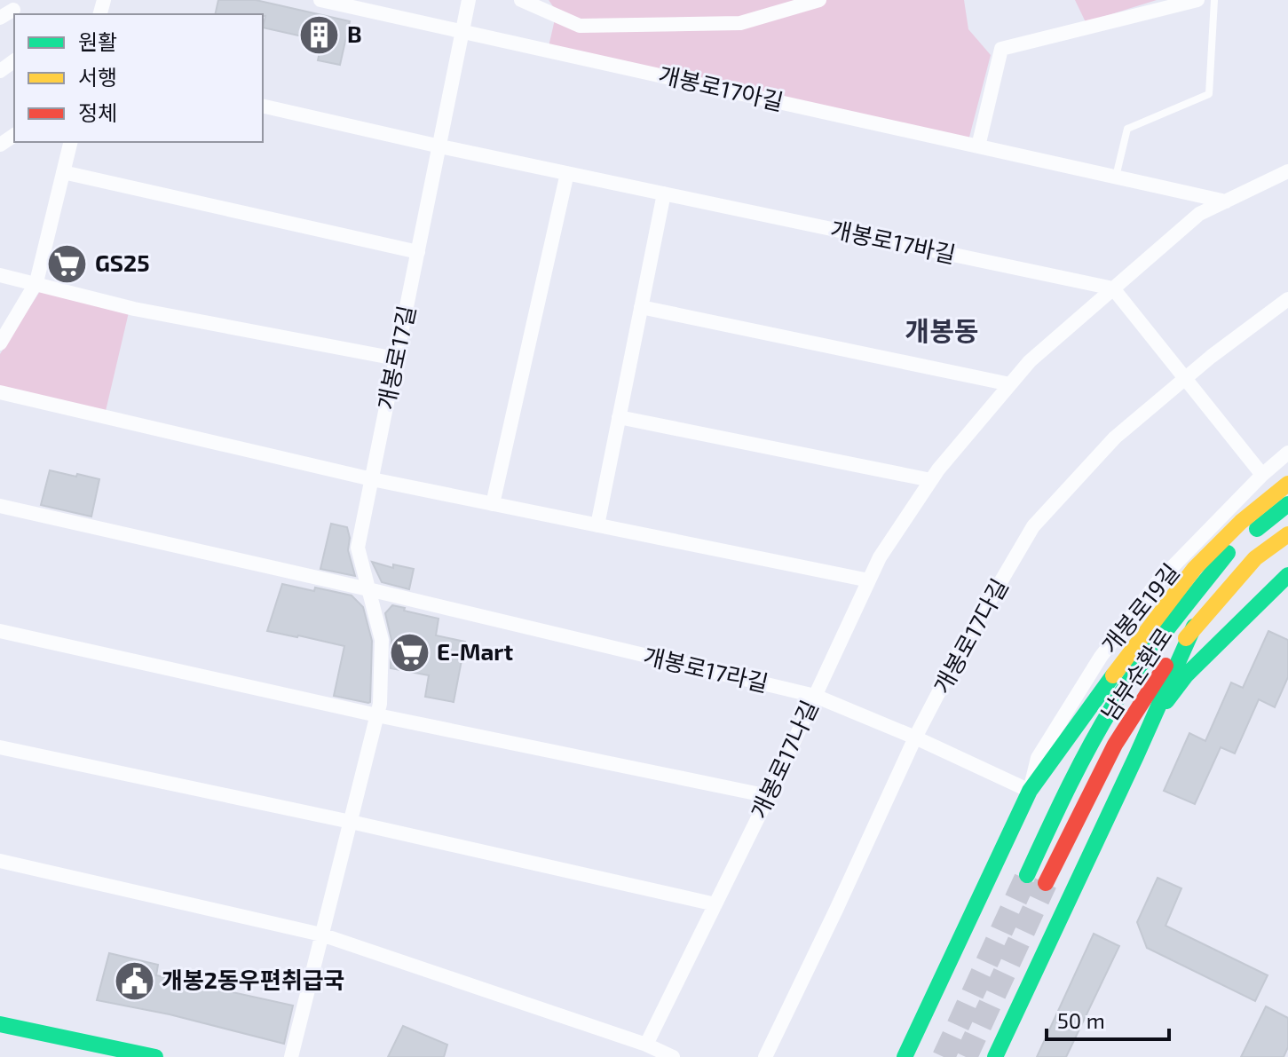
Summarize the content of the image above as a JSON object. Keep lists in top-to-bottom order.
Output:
{
  "streets": {
    "main road": ["남부순환로"],
    "street": [
      "개봉로17아길",
      "개봉로17바길",
      "개봉로17길",
      "개봉로19길",
      "개봉로17다길",
      "개봉로17라길",
      "개봉로17나길"
    ]
  },
  "crossings": [
    ["개봉로17아길", "개봉로17길"],
    ["개봉로17아길", "개봉로17나길"],
    ["개봉로17바길", "개봉로17길"],
    ["개봉로17바길", "개봉로17나길"],
    ["개봉로17길", "개봉로17라길"],
    ["개봉로19길", "개봉로17라길"],
    ["개봉로17다길", "개봉로17라길"],
    ["개봉로17라길", "개봉로17나길"]
  ],
  "districts": ["개봉동"],
  "places": {
    "building": ["B"],
    "supermarket": ["GS25", "E-Mart"],
    "public building": ["개봉2동우편취급국"]
  },
  "legend": ["원활", "서행", "정체"],
  "scale_bar": "50 m"
}
